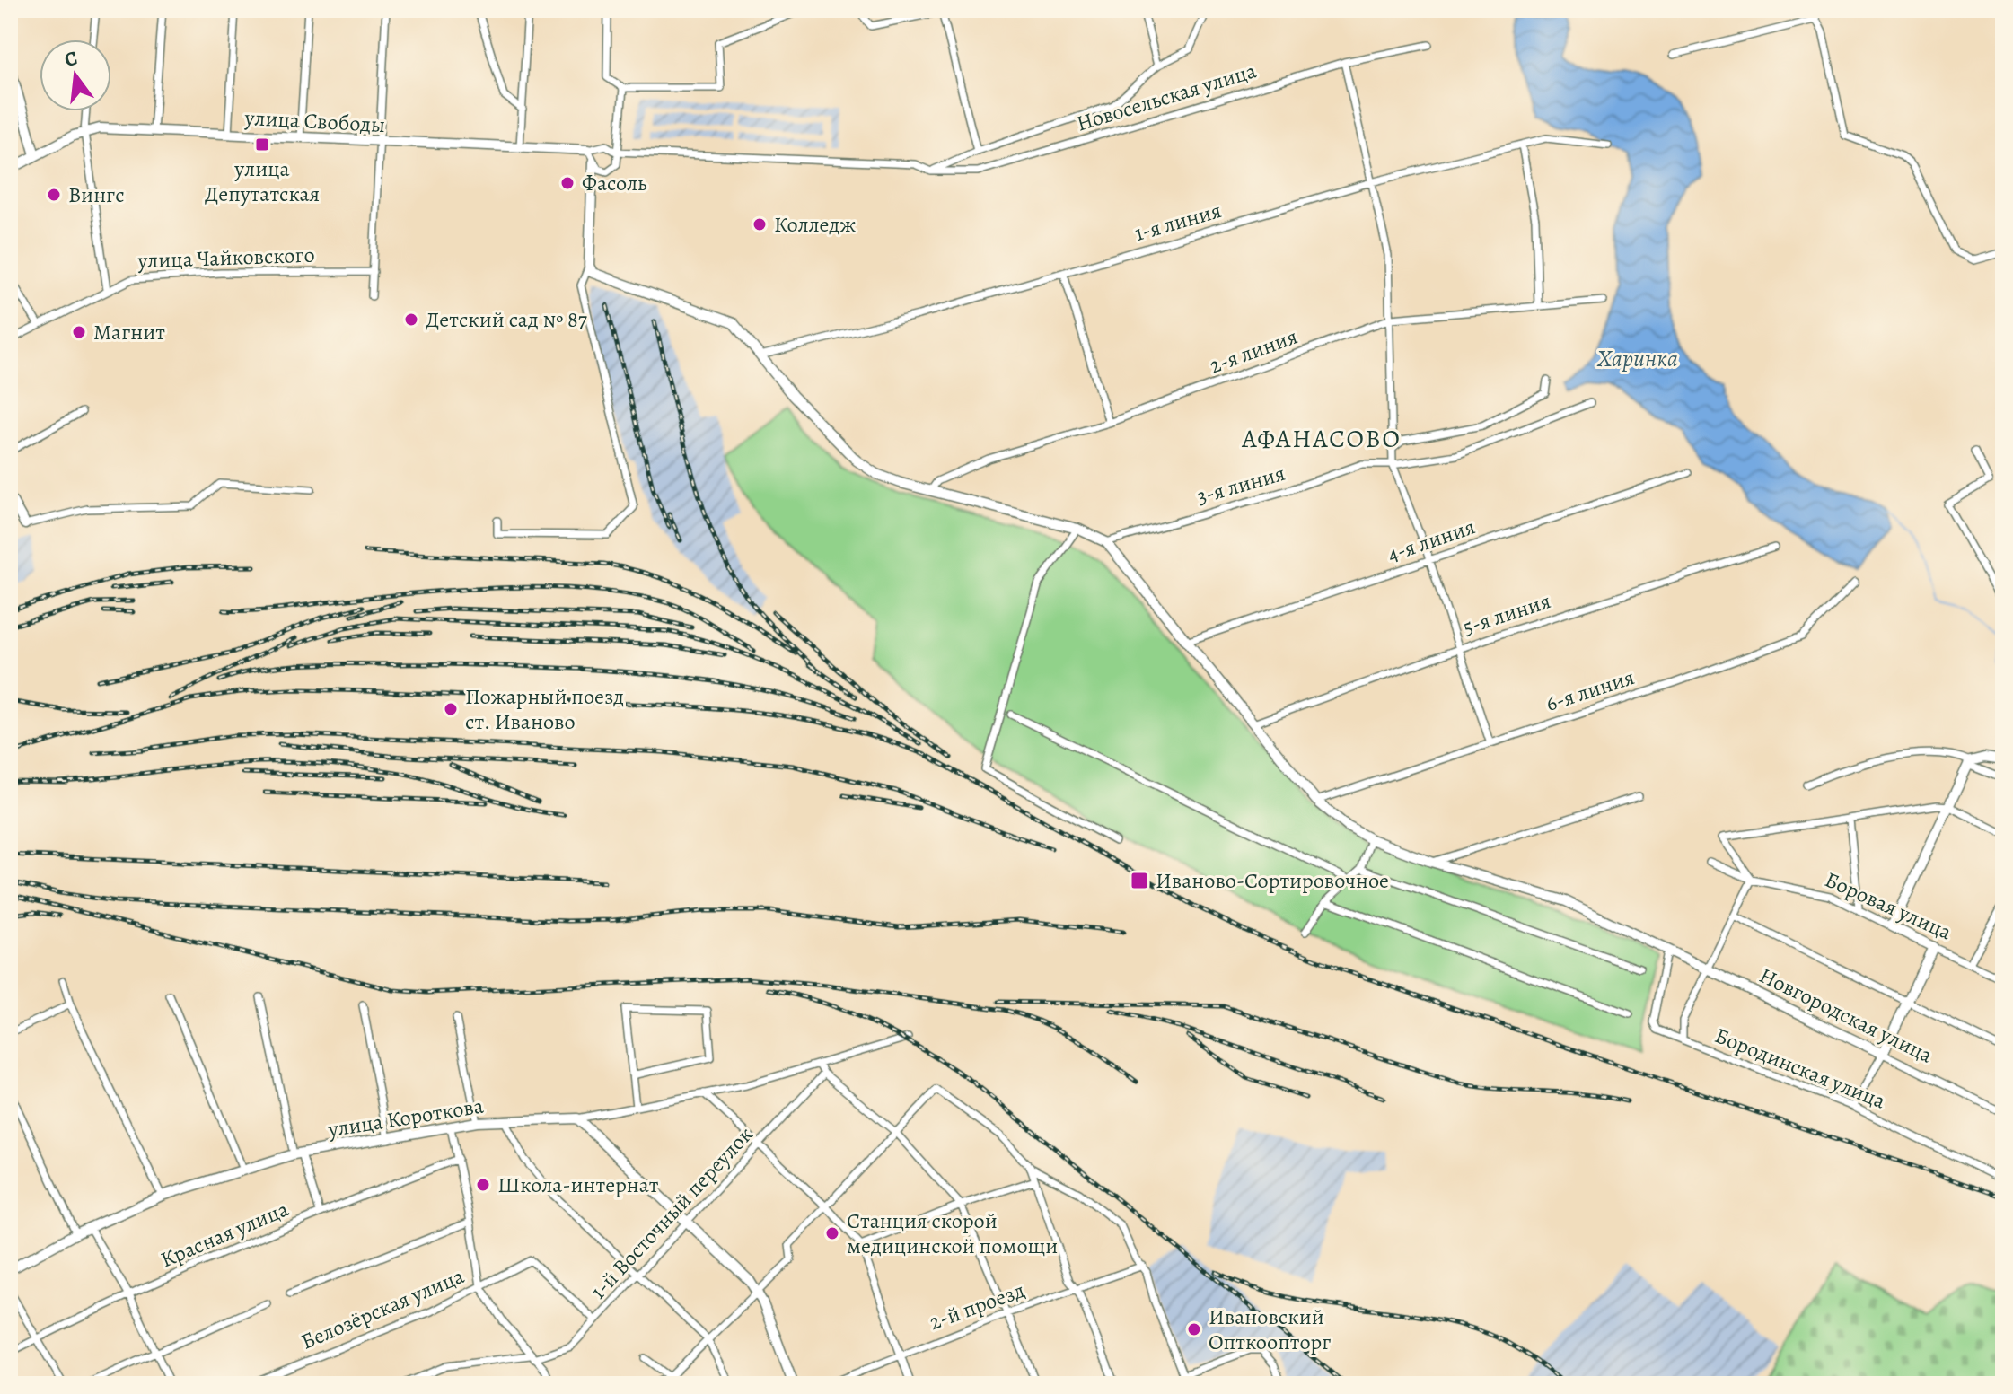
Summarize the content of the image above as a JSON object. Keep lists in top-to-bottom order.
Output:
{
  "streets": {
    "street": [
      "Новосельская улица",
      "улица Свободы",
      "1-я линия",
      "улица Чайковского",
      "2-я линия",
      "3-я линия",
      "4-я линия",
      "5-я линия",
      "6-я линия",
      "Боровая улица",
      "Новгородская улица",
      "Бородинская улица",
      "улица Короткова",
      "1-й Восточный переулок",
      "Красная улица",
      "2-й проезд",
      "Белозёрская улица"
    ]
  },
  "crossings": [
    ["Новосельская улица", "улица Свободы"],
    ["3-я линия", "Новгородская улица"],
    ["4-я линия", "Новгородская улица"],
    ["5-я линия", "Новгородская улица"],
    ["6-я линия", "Новгородская улица"],
    ["Новгородская улица", "Бородинская улица"],
    ["1-й Восточный переулок", "Белозёрская улица"]
  ],
  "districts": ["АФАНАСОВО"],
  "water": ["Харинка"],
  "places": {
    "transit": ["улица Депутатская", "Иваново-Сортировочное"],
    "other": [
      "Фасоль",
      "Вингс",
      "Колледж",
      "Детский сад № 87",
      "Магнит",
      "Пожарный поезд ст. Иваново",
      "Школа-интернат",
      "Станция скорой медицинской помощи",
      "Ивановский Опткоопторг"
    ]
  },
  "north": "top"
}
